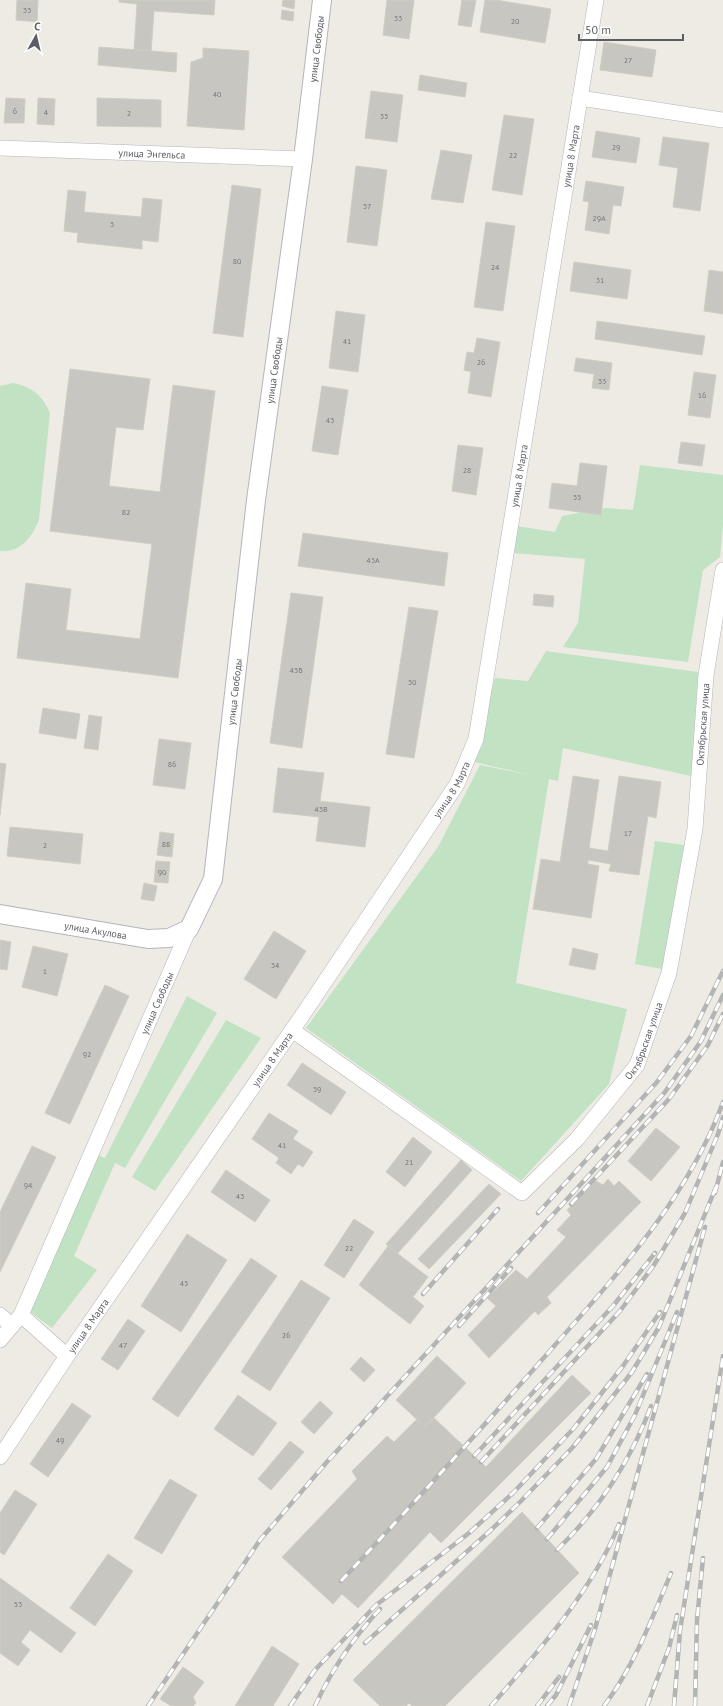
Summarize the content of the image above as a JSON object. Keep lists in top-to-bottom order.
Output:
{
  "streets": {
    "street": [
      "улица Свободы",
      "улица Энгельса",
      "улица 8 Марта",
      "Октябрьская улица",
      "улица Акулова"
    ]
  },
  "crossings": [
    ["улица Свободы", "улица Энгельса"],
    ["улица Свободы", "улица Акулова"],
    ["улица 8 Марта", "Октябрьская улица"]
  ],
  "house_numbers": [
    "33",
    "33",
    "20",
    "27",
    "40",
    "6",
    "4",
    "2",
    "35",
    "29",
    "22",
    "37",
    "29А",
    "3",
    "80",
    "24",
    "31",
    "41",
    "26",
    "33",
    "16",
    "43",
    "28",
    "35",
    "82",
    "43А",
    "43Б",
    "30",
    "86",
    "43В",
    "17",
    "88",
    "2",
    "90",
    "34",
    "1",
    "92",
    "39",
    "41",
    "21",
    "94",
    "43",
    "22",
    "45",
    "26",
    "47",
    "49",
    "53"
  ],
  "scale_bar": "50 m",
  "north": "top"
}
